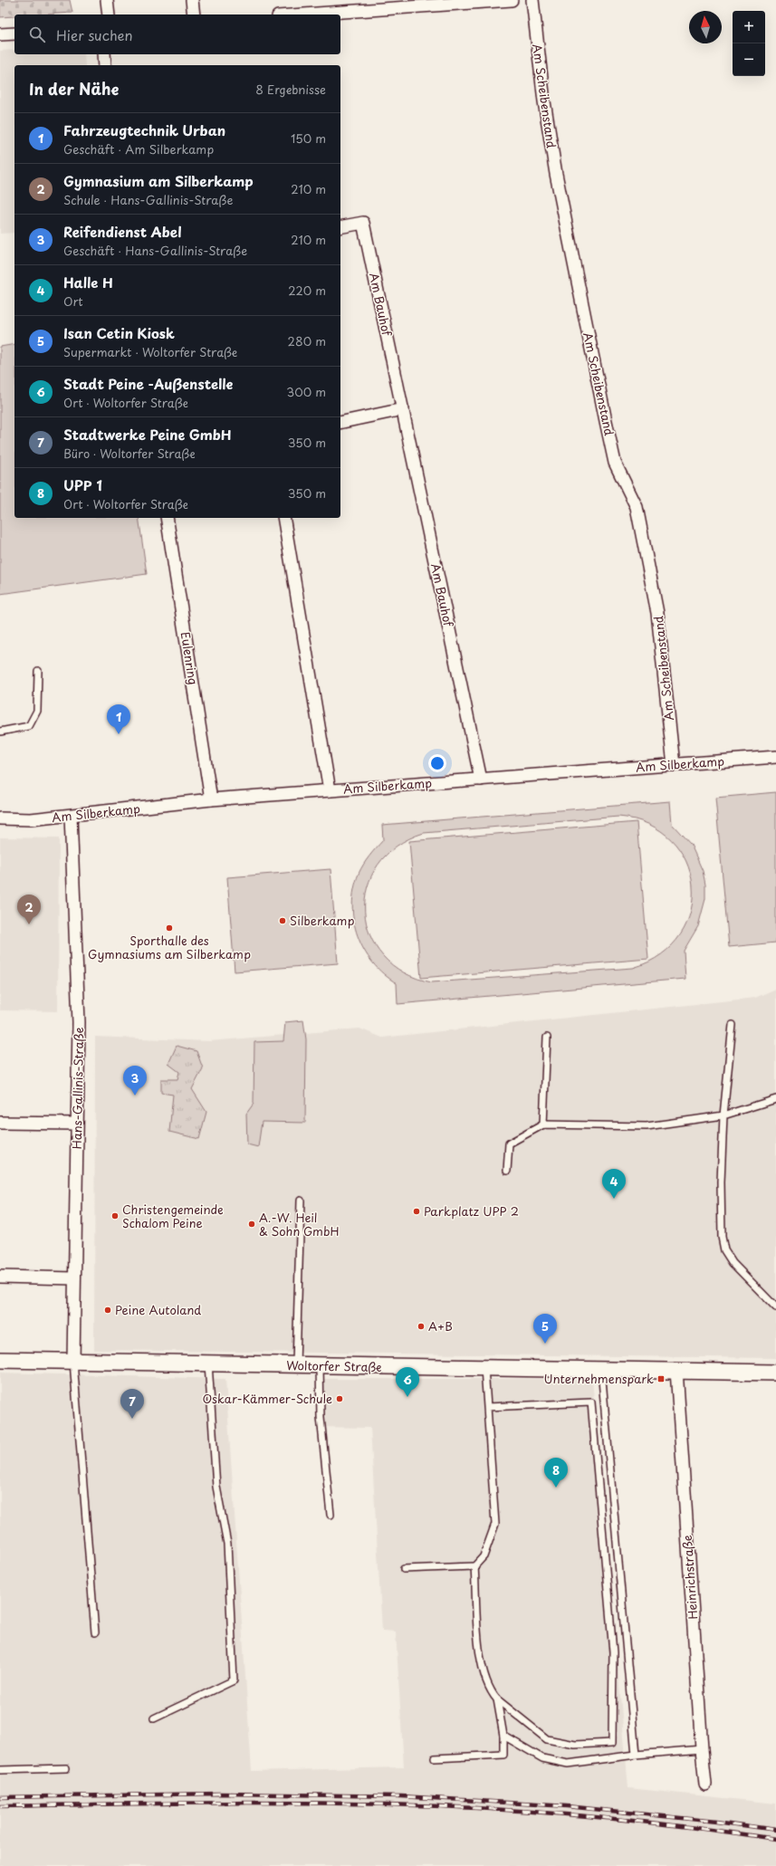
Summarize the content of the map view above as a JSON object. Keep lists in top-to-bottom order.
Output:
{
  "streets": {
    "street": [
      "Am Scheibenstand",
      "Am Bauhof",
      "Eulenring",
      "Am Silberkamp",
      "Hans-Gallinis-Straße",
      "Woltorfer Straße",
      "Heinrichstraße"
    ]
  },
  "crossings": [
    ["Am Scheibenstand", "Am Silberkamp"],
    ["Am Bauhof", "Am Silberkamp"],
    ["Eulenring", "Am Silberkamp"],
    ["Am Silberkamp", "Hans-Gallinis-Straße"],
    ["Hans-Gallinis-Straße", "Woltorfer Straße"],
    ["Woltorfer Straße", "Heinrichstraße"]
  ],
  "places": {
    "other": [
      "Silberkamp",
      "Sporthalle des Gymnasiums am Silberkamp",
      "Parkplatz UPP 2",
      "Christengemeinde Schalom Peine",
      "A.-W. Heil & Sohn GmbH",
      "Peine Autoland",
      "A+B",
      "Oskar-Kämmer-Schule"
    ],
    "transit": ["Unternehmenspark"]
  },
  "north": "top",
  "page": {
    "map_buttons": ["+", "−"],
    "search": "Hier suchen",
    "heading": ["In der Nähe", "8 Ergebnisse"],
    "list": [
      {
        "mark": "1",
        "name": "Fahrzeugtechnik Urban",
        "note": "Geschäft · Am Silberkamp",
        "value": "150 m"
      },
      {
        "mark": "2",
        "name": "Gymnasium am Silberkamp",
        "note": "Schule · Hans-Gallinis-Straße",
        "value": "210 m"
      },
      {
        "mark": "3",
        "name": "Reifendienst Abel",
        "note": "Geschäft · Hans-Gallinis-Straße",
        "value": "210 m"
      },
      {
        "mark": "4",
        "name": "Halle H",
        "note": "Ort",
        "value": "220 m"
      },
      {
        "mark": "5",
        "name": "Isan Cetin Kiosk",
        "note": "Supermarkt · Woltorfer Straße",
        "value": "280 m"
      },
      {
        "mark": "6",
        "name": "Stadt Peine -Außenstelle",
        "note": "Ort · Woltorfer Straße",
        "value": "300 m"
      },
      {
        "mark": "7",
        "name": "Stadtwerke Peine GmbH",
        "note": "Büro · Woltorfer Straße",
        "value": "350 m"
      },
      {
        "mark": "8",
        "name": "UPP 1",
        "note": "Ort · Woltorfer Straße",
        "value": "350 m"
      }
    ],
    "pins": [
      "1",
      "2",
      "3",
      "4",
      "5",
      "6",
      "7",
      "8"
    ]
  }
}
